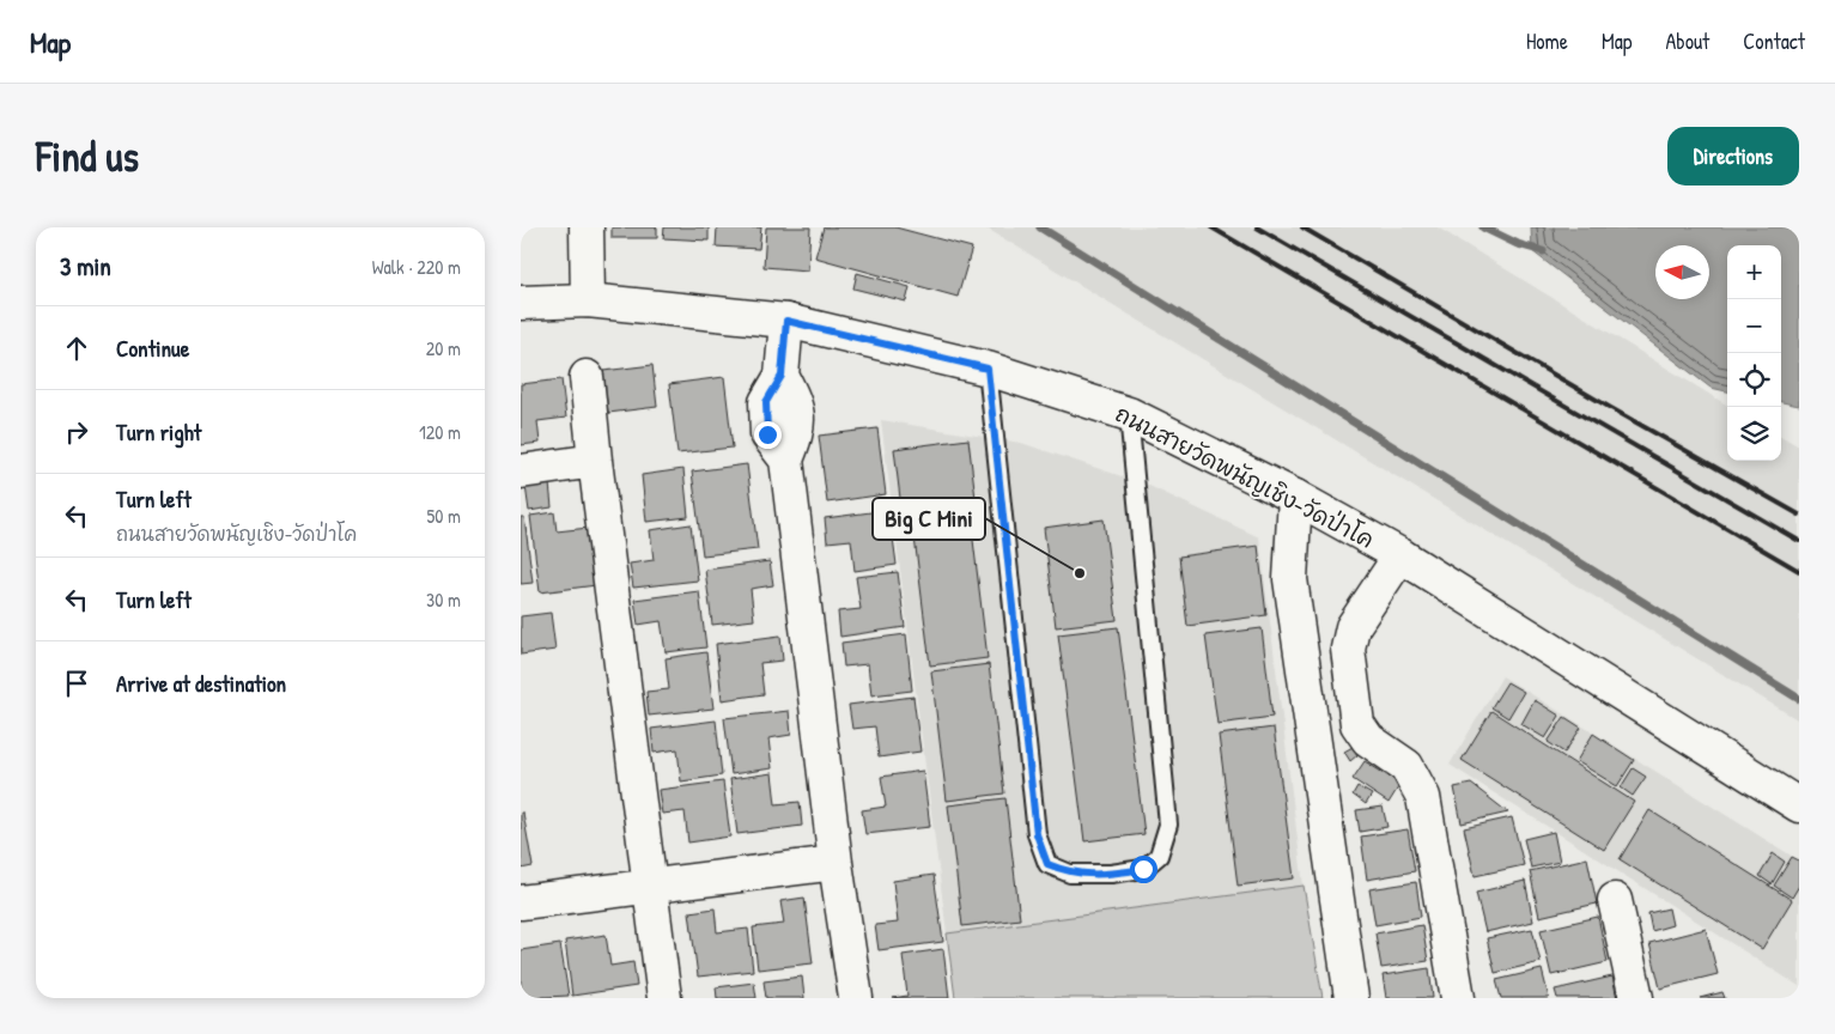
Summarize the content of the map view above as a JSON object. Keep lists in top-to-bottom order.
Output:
{
  "streets": {
    "street": ["ถนนสายวัดพนัญเชิง-วัดป่าโค"]
  },
  "places": ["Big C Mini"],
  "north": "left",
  "page": {
    "header": "Map",
    "nav": [
      "Home",
      "Map",
      "About",
      "Contact"
    ],
    "buttons": "Directions",
    "title": "Find us",
    "heading": ["3 min", "Walk · 220 m"],
    "map_buttons": ["+", "−"],
    "list": [
      ["Continue", "20 m"],
      ["Turn right", "120 m"],
      ["Turn left", "ถนนสายวัดพนัญเชิง-วัดป่าโค", "50 m"],
      ["Turn left", "30 m"],
      "Arrive at destination"
    ]
  }
}
